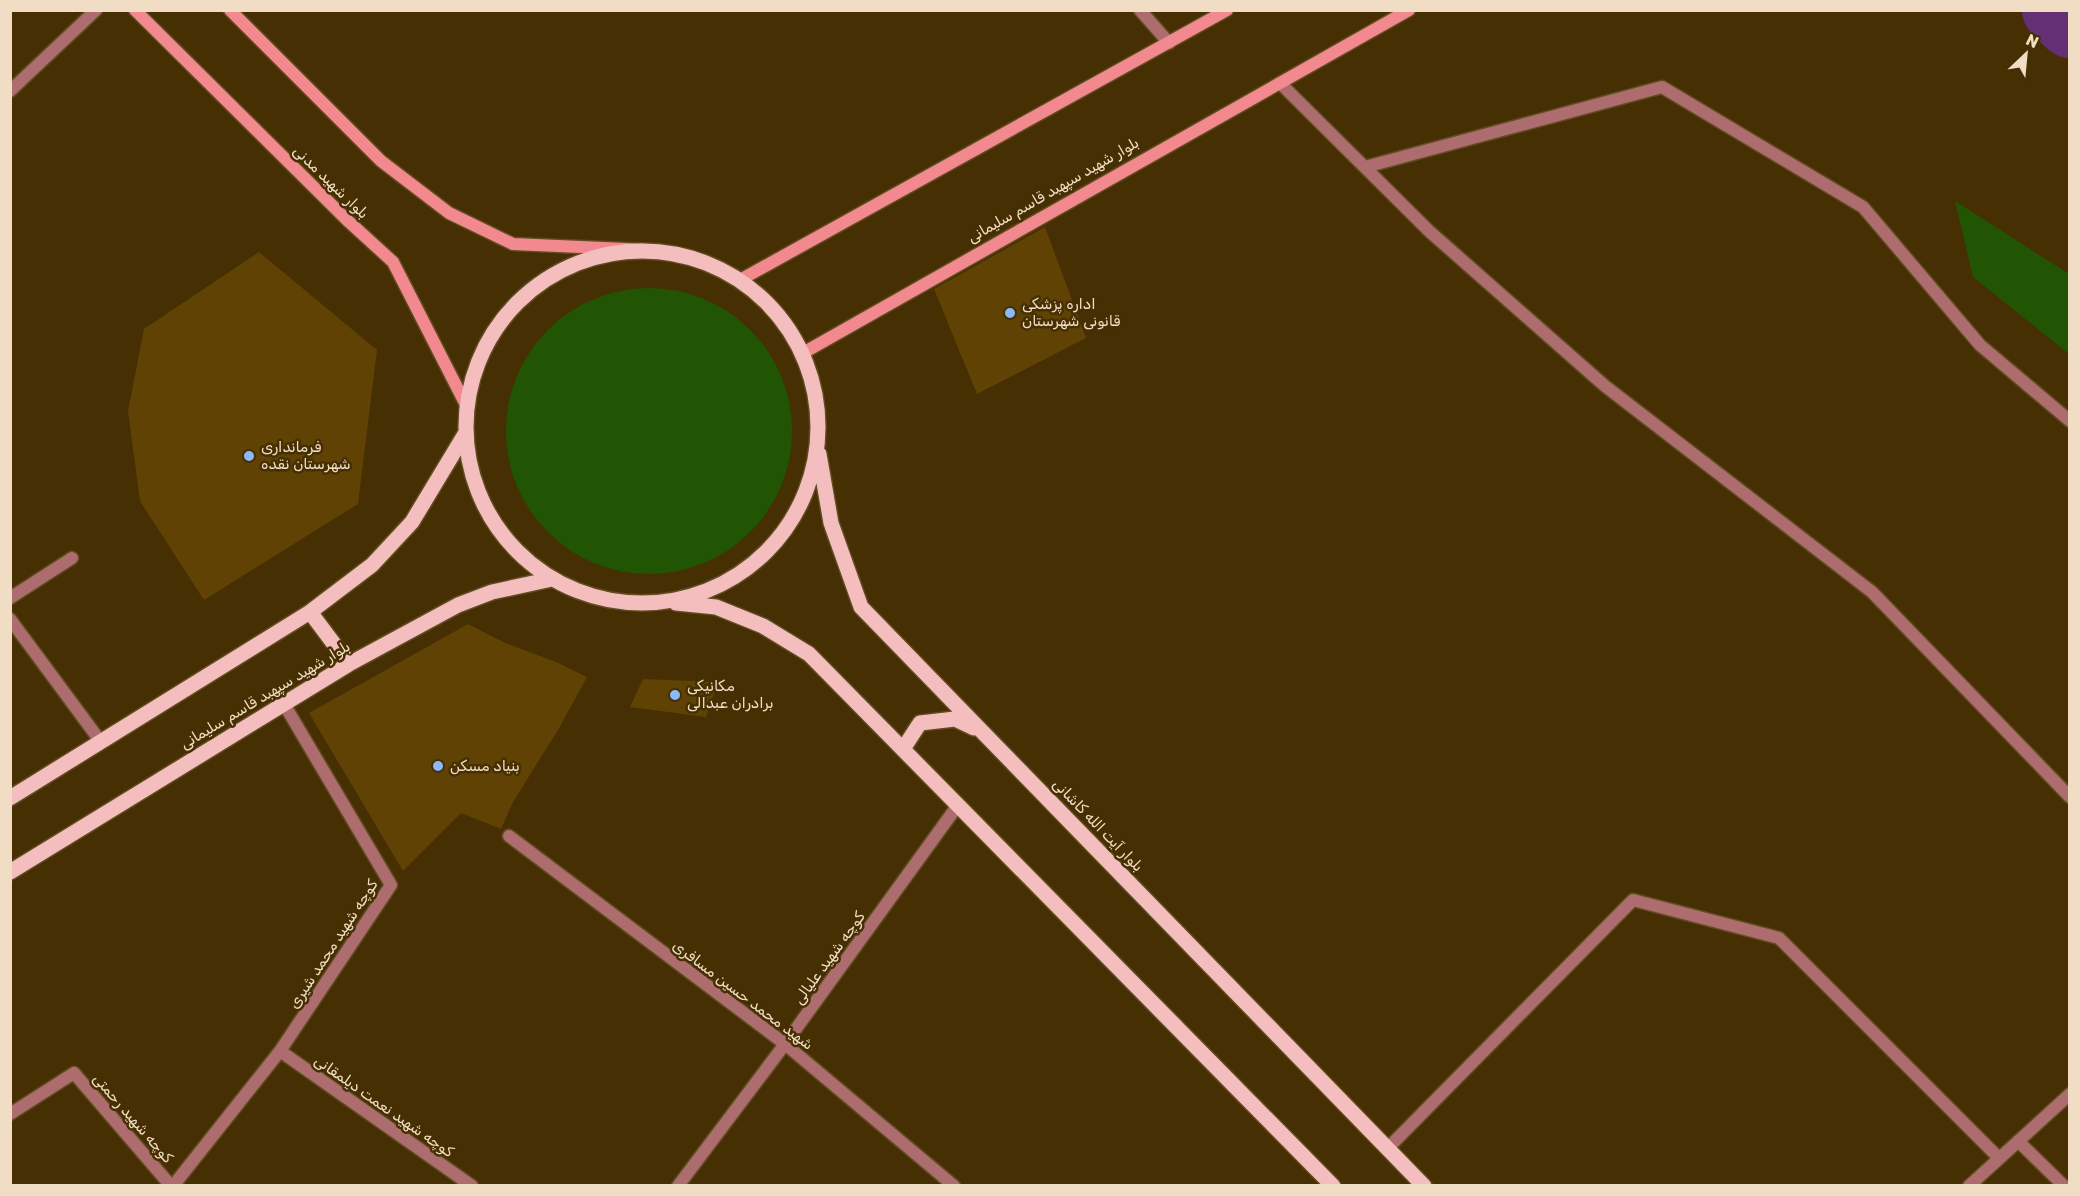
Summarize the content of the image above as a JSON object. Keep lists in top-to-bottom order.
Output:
{
  "streets": {
    "main road": ["بلوار شهید مدنی", "بلوار شهید سپهبد قاسم سلیمانی", "بلوار آیت الله کاشانی"],
    "street": [
      "کوچه شهید محمد شیری",
      "کوچه شهید علیالی",
      "شهید محمد حسین مسافری",
      "کوچه شهید نعمت دیلمقانی",
      "کوچه شهید رحمتی"
    ]
  },
  "crossings": [
    ["بلوار شهید سپهبد قاسم سلیمانی", "کوچه شهید محمد شیری"],
    ["کوچه شهید محمد شیری", "کوچه شهید نعمت دیلمقانی"],
    ["کوچه شهید محمد شیری", "کوچه شهید رحمتی"],
    ["کوچه شهید علیالی", "شهید محمد حسین مسافری"]
  ],
  "places": [
    "اداره پزشکی قانونی شهرستان",
    "فرمانداری شهرستان نقده",
    "مکانیکی برادران عبدالی",
    "بنیاد مسکن"
  ],
  "north": "top right"
}
